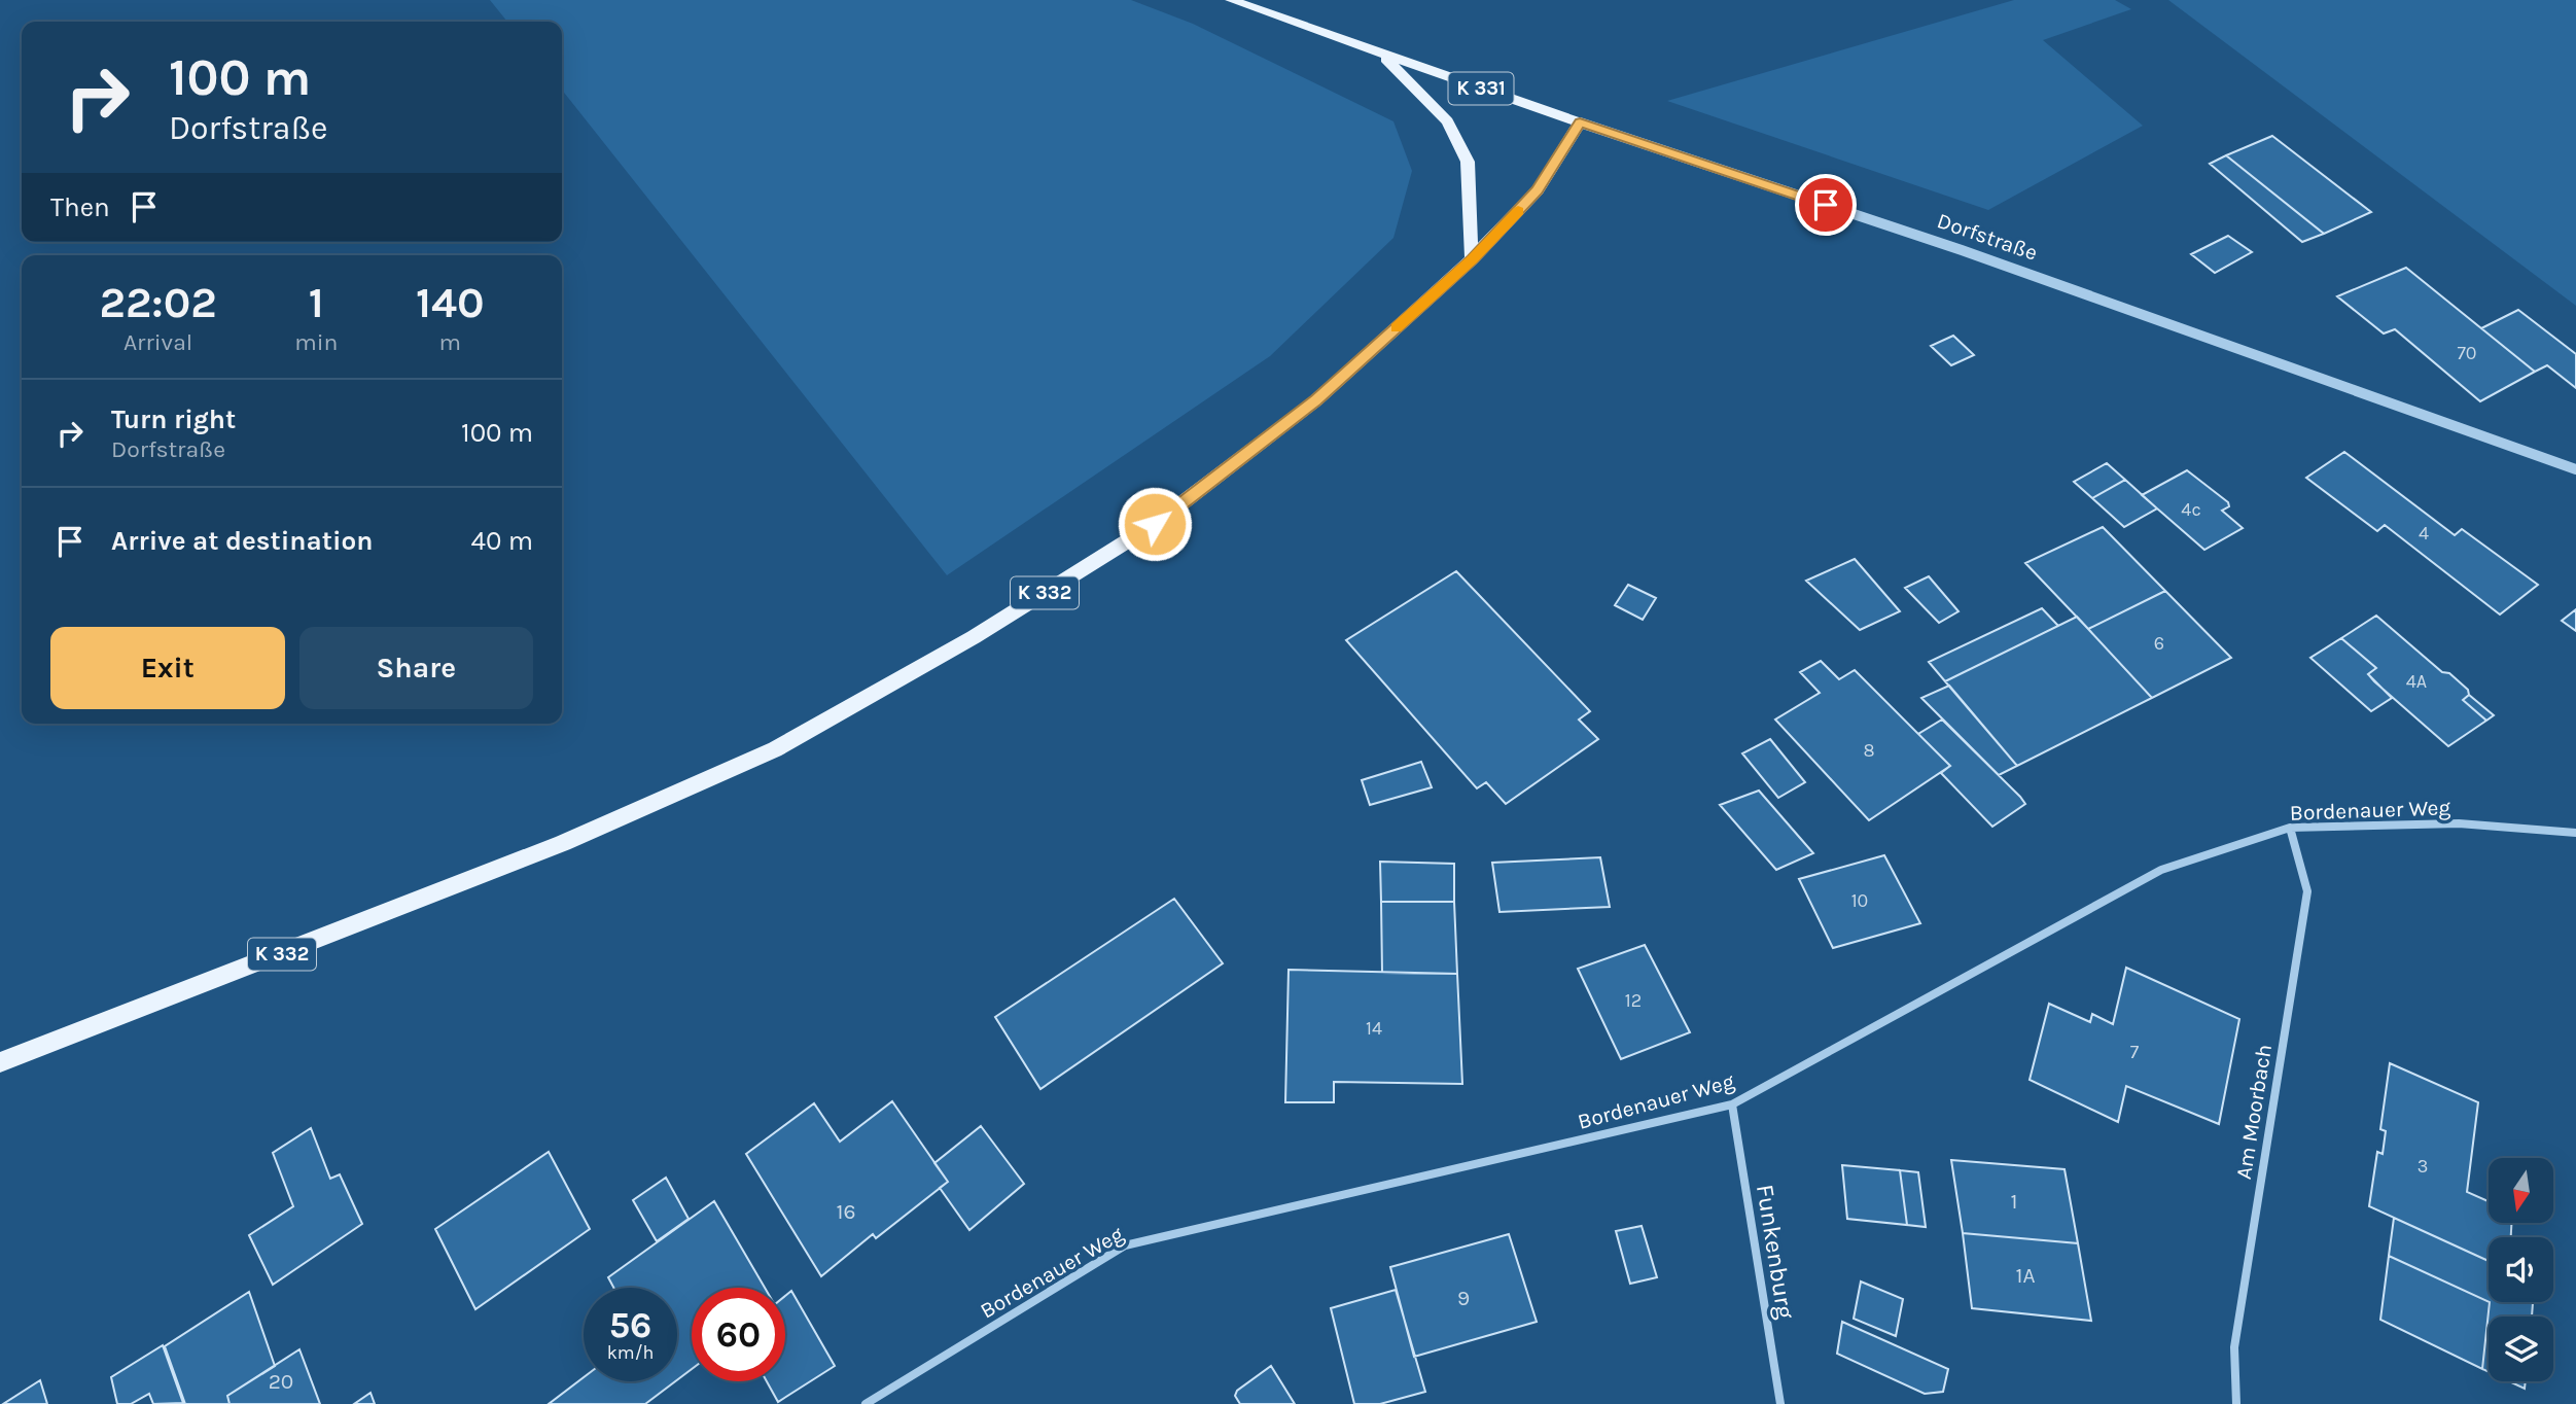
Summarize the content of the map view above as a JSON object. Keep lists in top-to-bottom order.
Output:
{
  "streets": {
    "main road": ["K 331", "Dorfstraße", "K 332"],
    "street": ["Bordenauer Weg", "Am Moorbach", "Funkenburg"]
  },
  "crossings": [
    ["K 331", "Dorfstraße"],
    ["Dorfstraße", "K 332"],
    ["Bordenauer Weg", "Am Moorbach"],
    ["Bordenauer Weg", "Funkenburg"]
  ],
  "house_numbers": [
    "70",
    "4c",
    "4",
    "6",
    "4A",
    "8",
    "10",
    "12",
    "14",
    "7",
    "3",
    "1",
    "16",
    "1A",
    "9",
    "20"
  ],
  "north": "bottom",
  "page": {
    "turn": ["100 m", "Dorfstraße"],
    "then": "Then",
    "eta": [
      "22:02",
      "Arrival",
      "1",
      "min",
      "140",
      "m"
    ],
    "list": [
      {
        "name": "Turn right",
        "note": "Dorfstraße",
        "value": "100 m"
      },
      {
        "name": "Arrive at destination",
        "value": "40 m"
      }
    ],
    "buttons": ["Exit", "Share"],
    "speed": "56 km/h",
    "limit": "60"
  }
}
